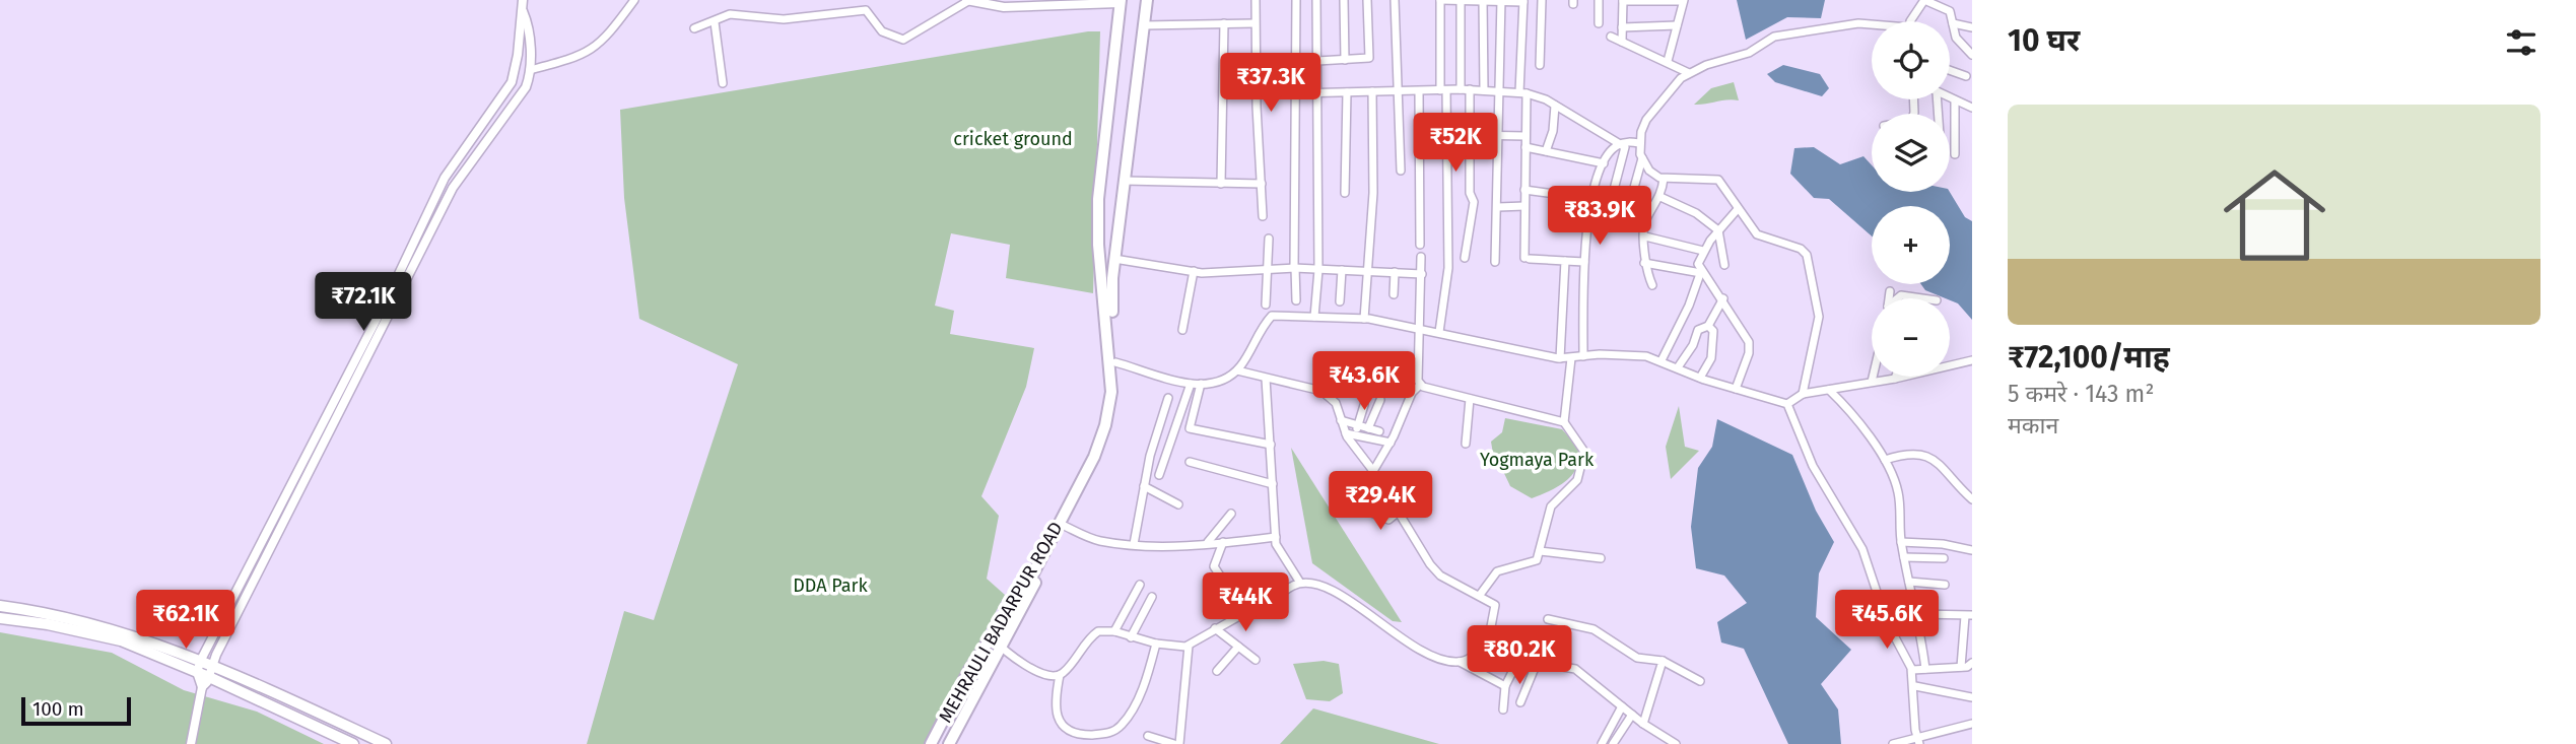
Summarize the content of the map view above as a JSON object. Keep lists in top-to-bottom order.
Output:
{
  "streets": {
    "main road": ["MEHRAULI BADARPUR ROAD"]
  },
  "parks": ["cricket ground", "Yogmaya Park", "DDA Park"],
  "scale_bar": "100 m",
  "page": {
    "heading": "10 घर",
    "map_buttons": ["+", "−"],
    "price": [
      "₹37.3K",
      "₹52K",
      "₹83.9K",
      "₹72.1K",
      "₹43.6K",
      "₹29.4K",
      "₹44K",
      "₹62.1K",
      "₹45.6K",
      "₹80.2K"
    ],
    "list": [
      {
        "name": "₹72,100/माह",
        "note": "5 कमरे · 143 m² · मकान"
      }
    ],
    "scale": "100 m"
  }
}
